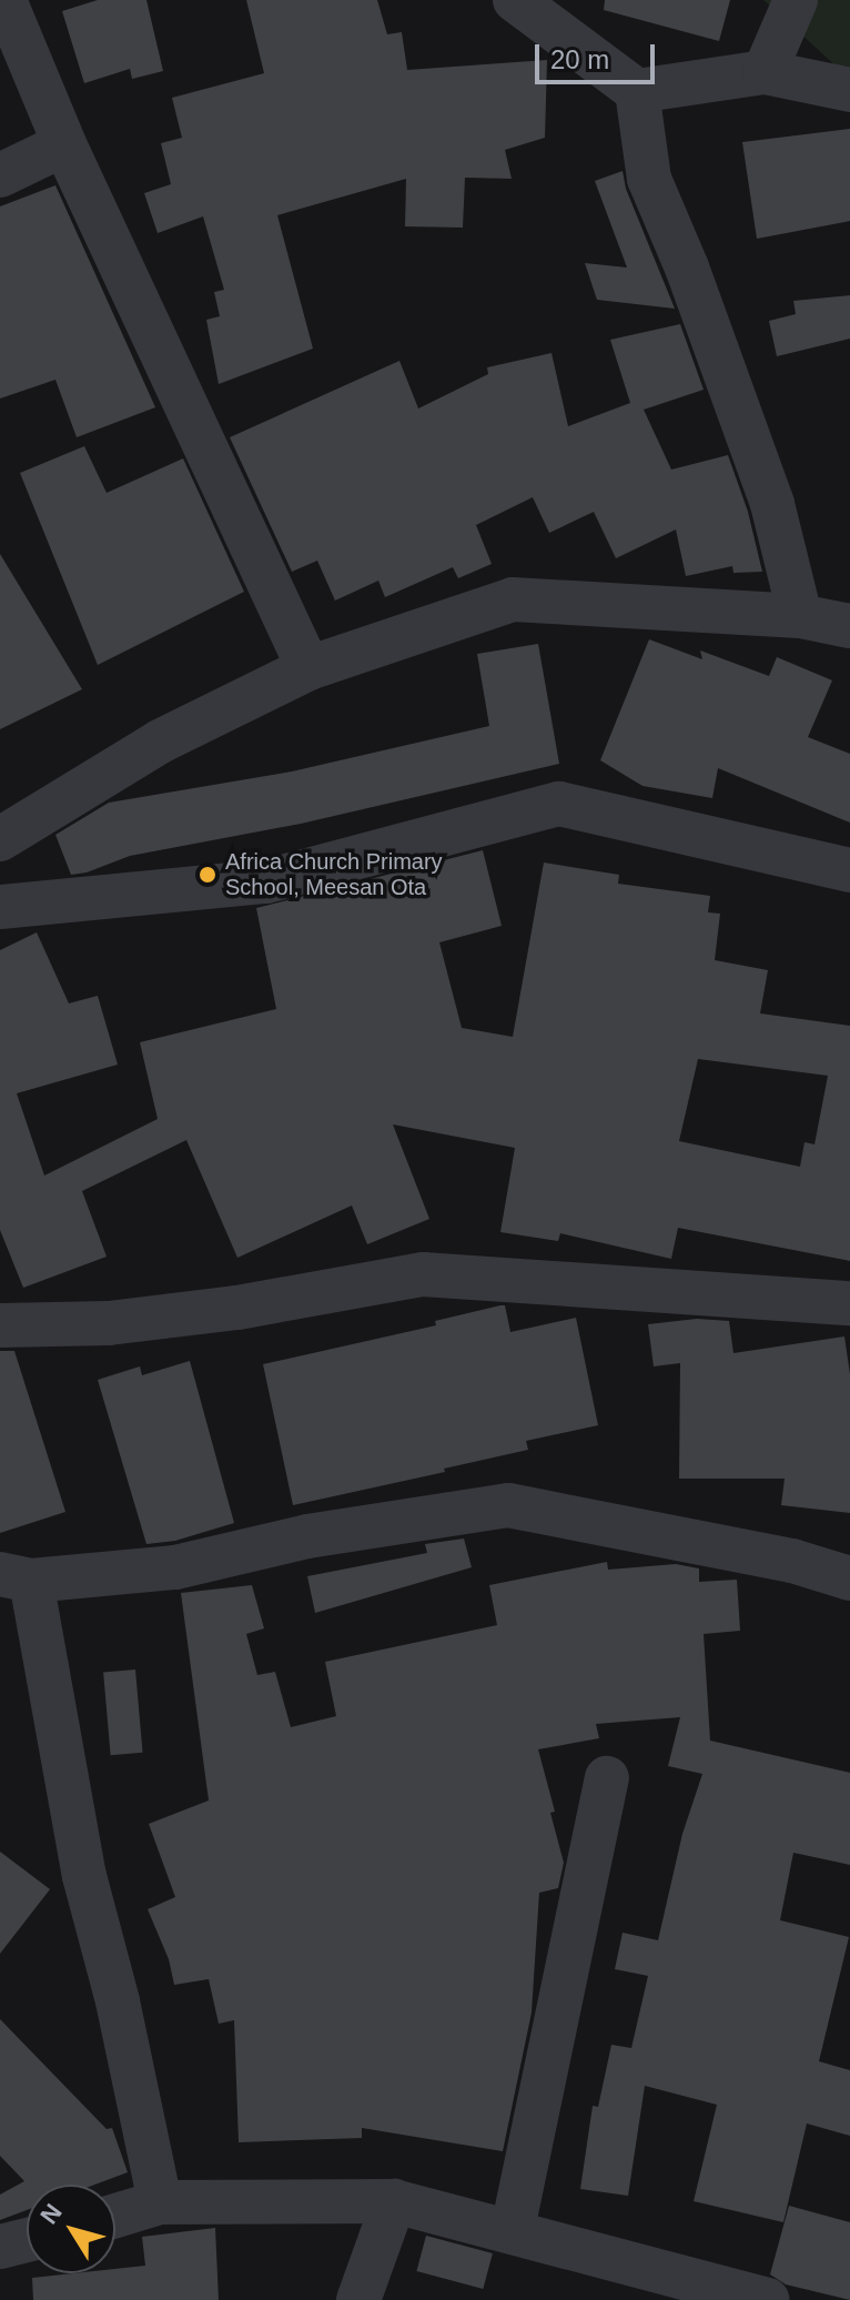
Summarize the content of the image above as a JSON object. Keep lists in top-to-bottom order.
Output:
{
  "places": ["Africa Church Primary School, Meesan Ota"],
  "scale_bar": "20 m",
  "north": "top left"
}
